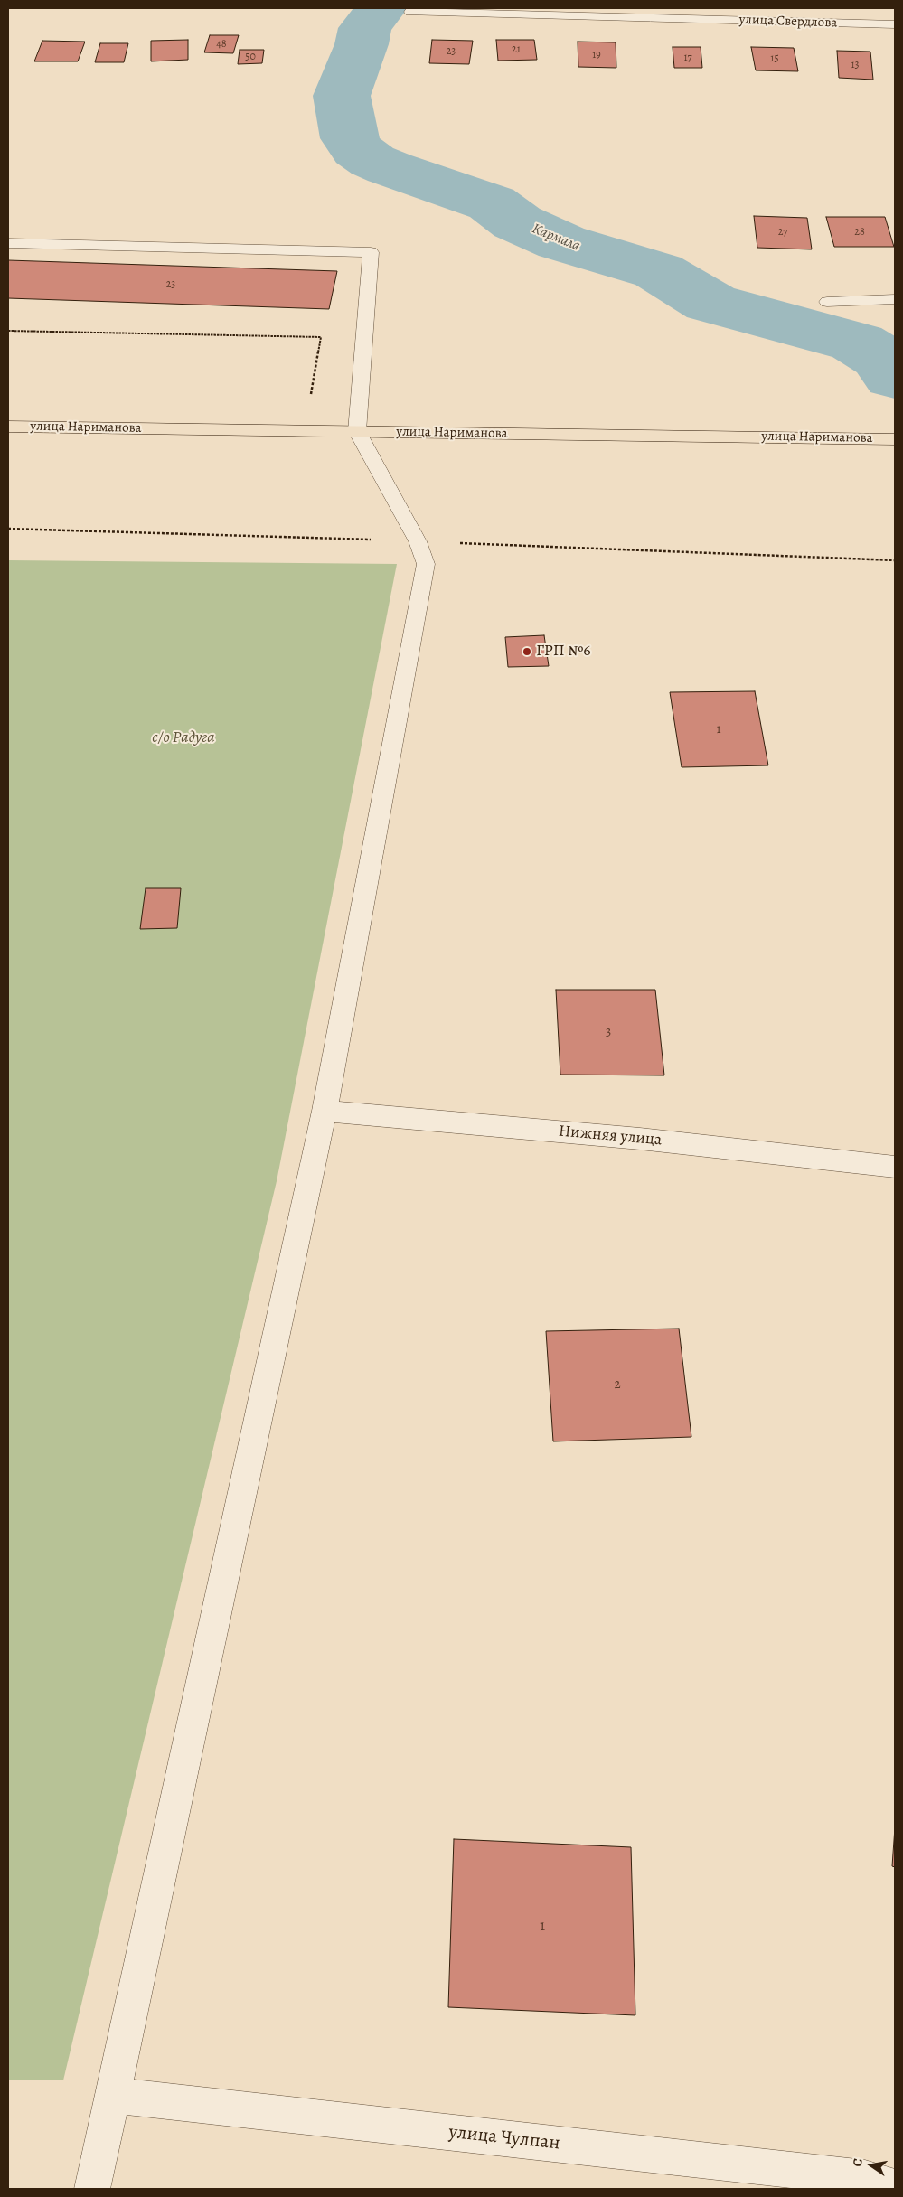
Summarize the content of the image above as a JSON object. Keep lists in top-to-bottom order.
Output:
{
  "streets": {
    "main road": ["улица Нариманова"],
    "street": ["улица Свердлова", "Нижняя улица", "улица Чулпан"]
  },
  "water": ["Кармала"],
  "parks": ["с/о Радуга"],
  "places": ["ГРП №6"],
  "house_numbers": [
    "48",
    "21",
    "23",
    "19",
    "50",
    "17",
    "15",
    "13",
    "27",
    "28",
    "23",
    "1",
    "3",
    "2",
    "1"
  ],
  "north": "left"
}
